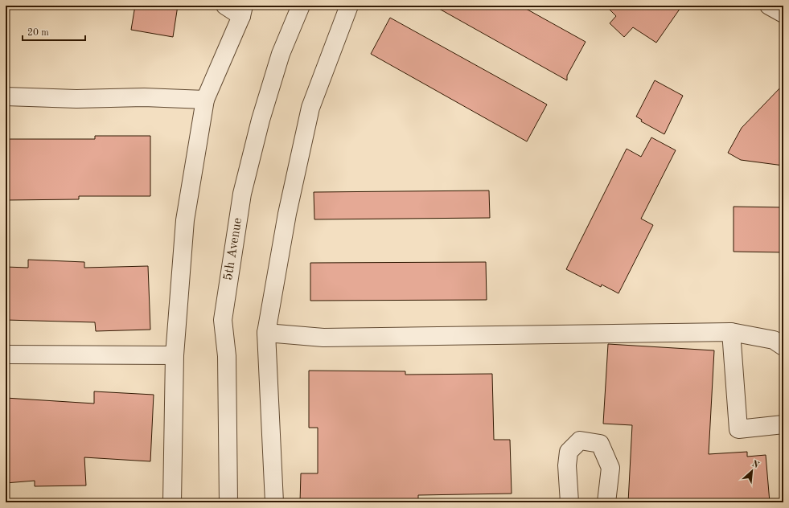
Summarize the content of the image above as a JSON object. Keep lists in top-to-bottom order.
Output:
{
  "streets": {
    "street": ["5th Avenue"]
  },
  "scale_bar": "20 m",
  "north": "top right"
}
